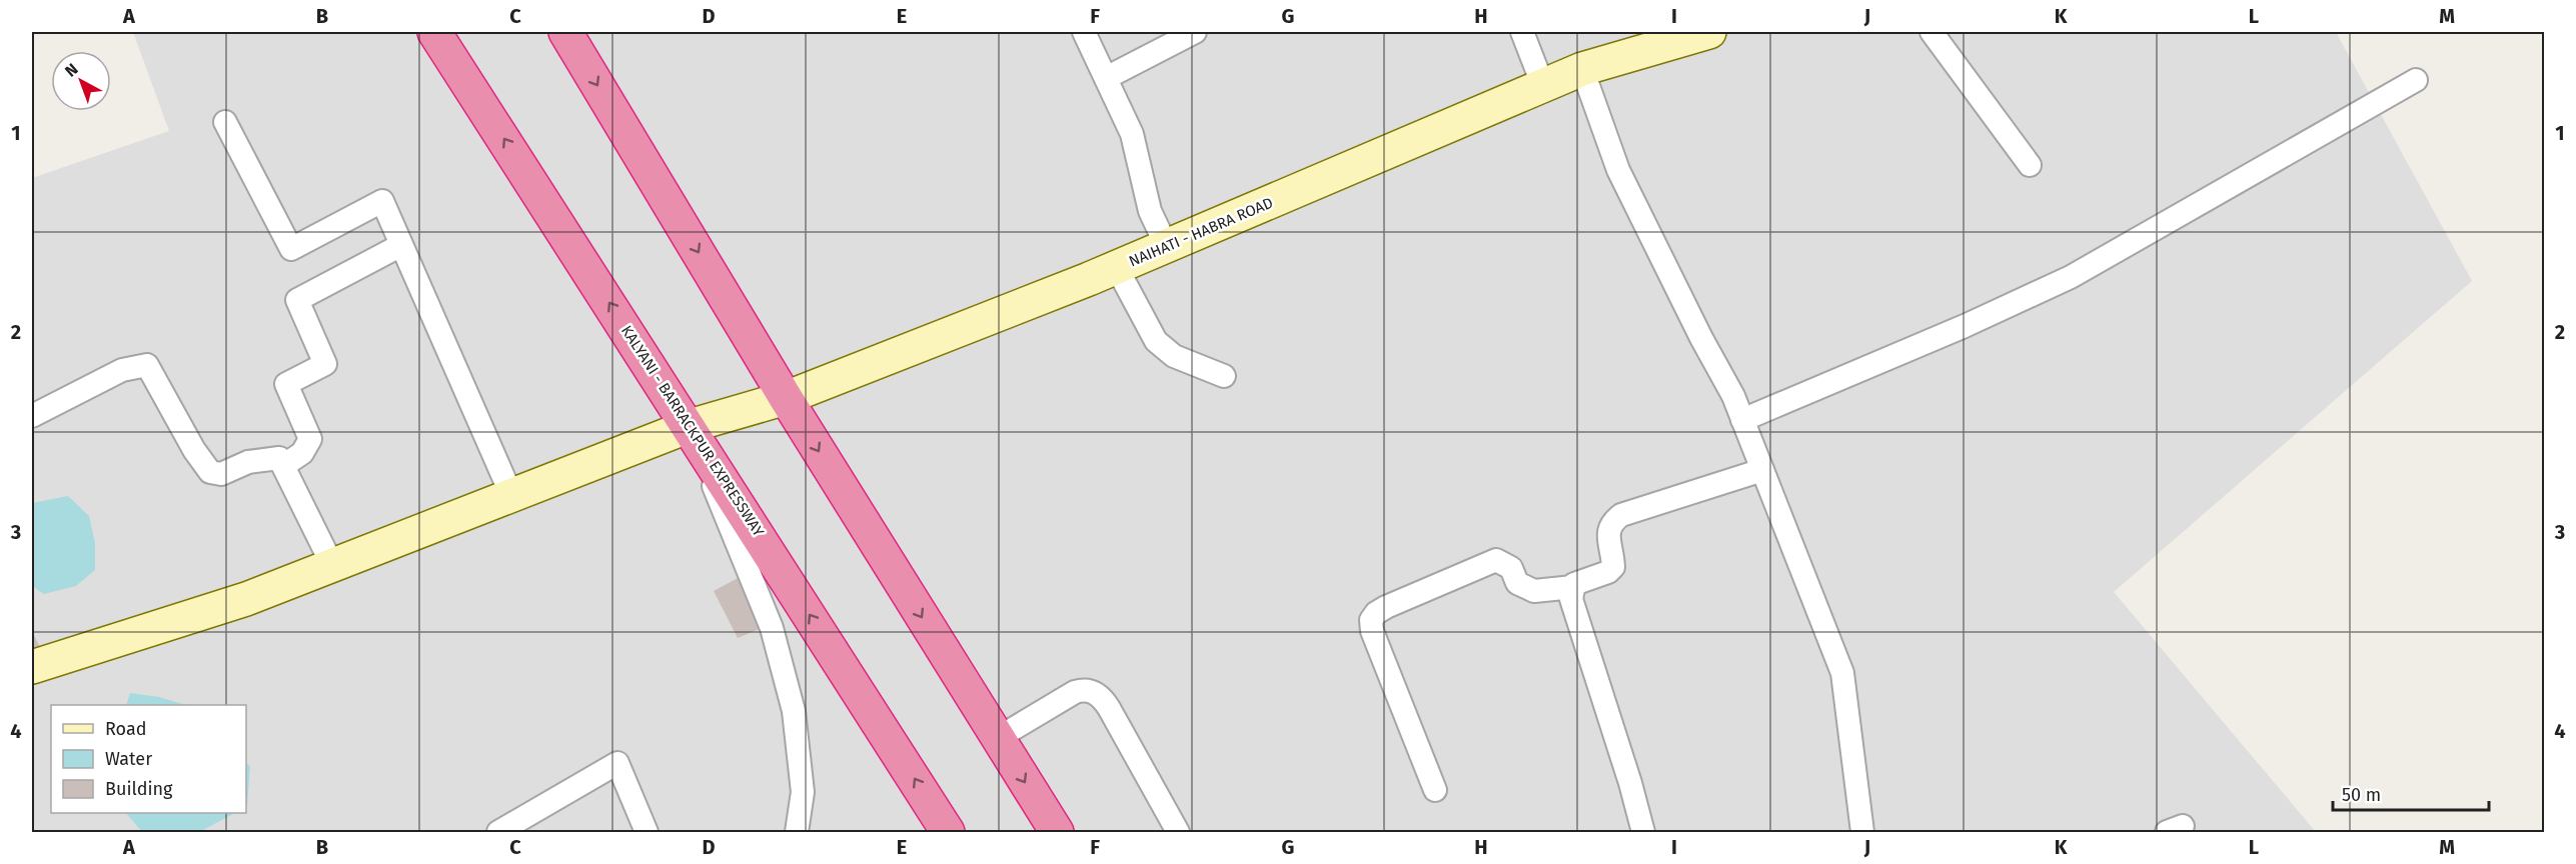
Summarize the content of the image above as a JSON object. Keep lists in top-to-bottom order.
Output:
{
  "streets": {
    "highway": ["KALYANI - BARRACKPUR EXPRESSWAY"],
    "main road": ["NAIHATI - HABRA ROAD"]
  },
  "crossings": [
    ["NAIHATI - HABRA ROAD", "KALYANI - BARRACKPUR EXPRESSWAY"]
  ],
  "legend": ["Road", "Water", "Building"],
  "scale_bar": "50 m",
  "north": "top left",
  "grid": {
    "columns": [
      "A",
      "B",
      "C",
      "D",
      "E",
      "F",
      "G",
      "H",
      "I",
      "J",
      "K",
      "L",
      "M"
    ],
    "rows": [
      "1",
      "2",
      "3",
      "4"
    ]
  }
}
